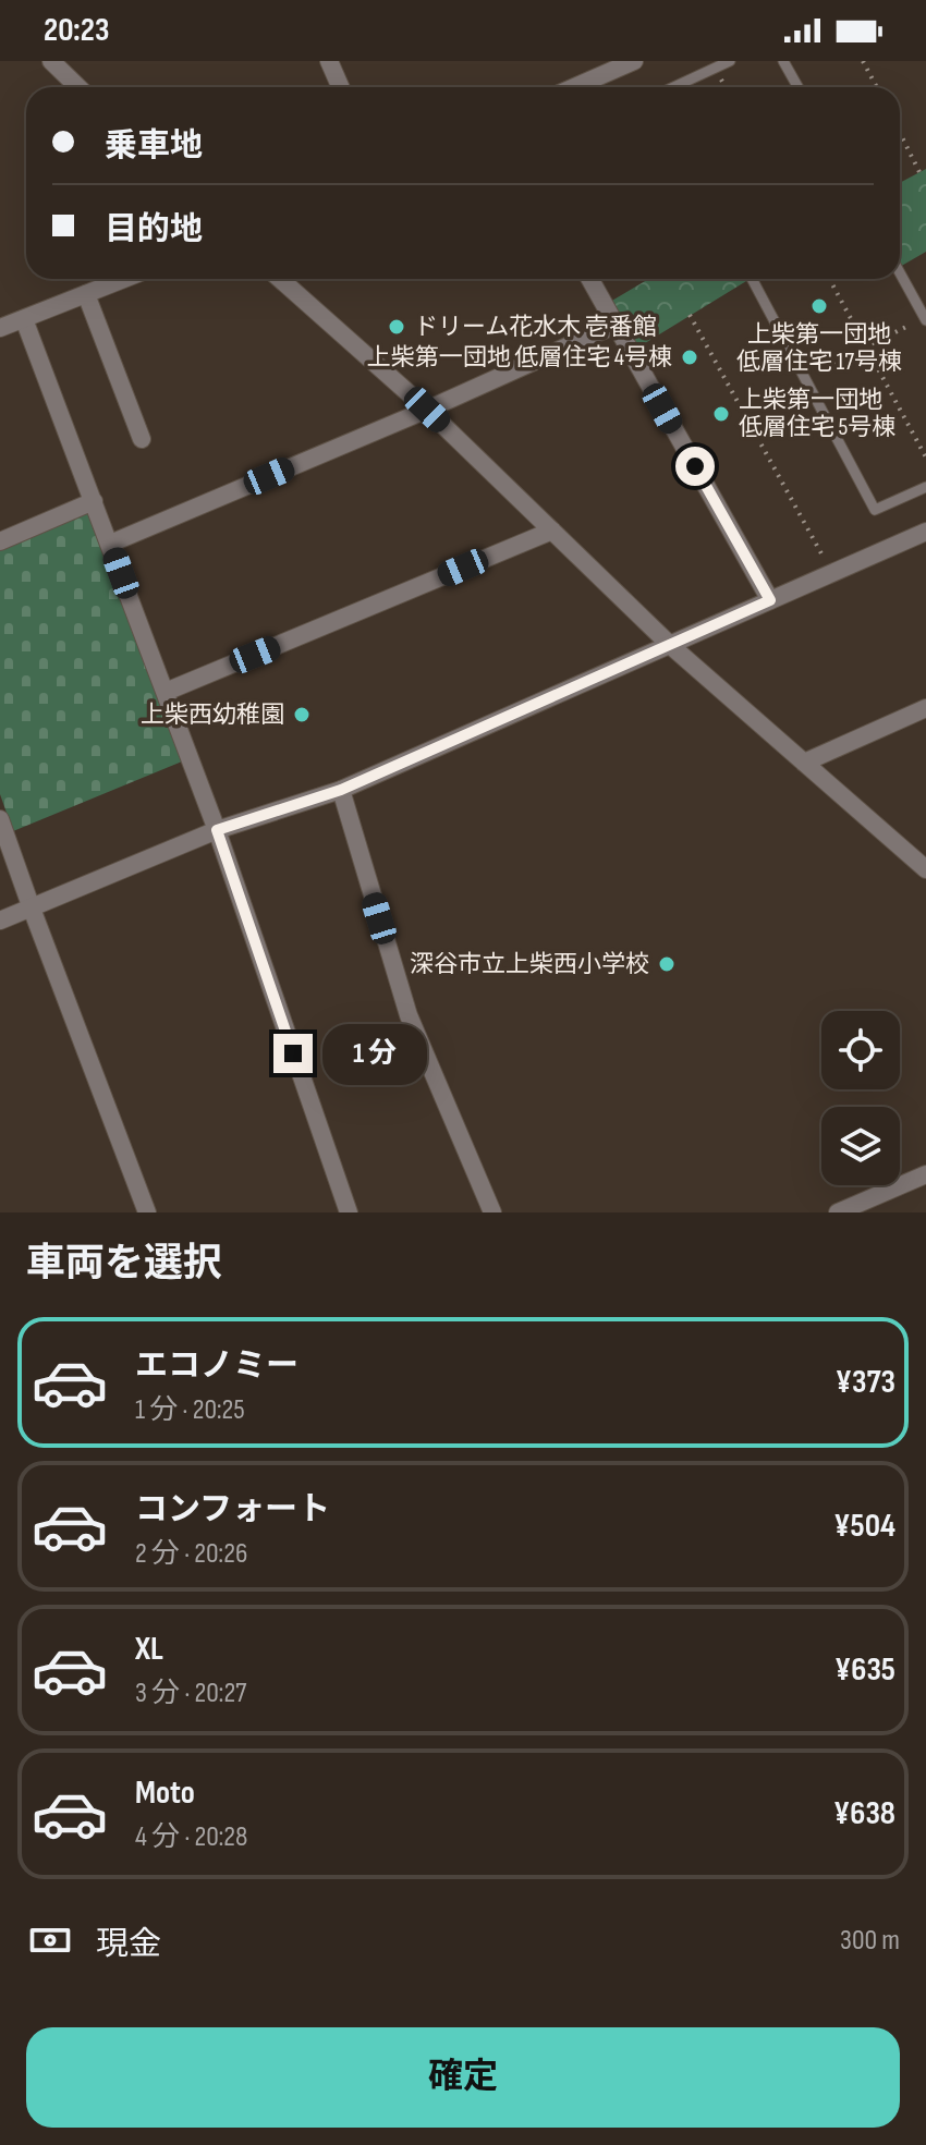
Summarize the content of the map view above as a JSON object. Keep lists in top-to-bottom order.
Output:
{
  "places": [
    "上柴第一団地 低層住宅 17号棟",
    "ドリーム花水木 壱番館",
    "上柴第一団地 低層住宅 4号棟",
    "上柴第一団地 低層住宅 5号棟",
    "上柴西幼稚園",
    "深谷市立上柴西小学校"
  ],
  "page": {
    "status": "20:23",
    "banner": ["乗車地", "目的地"],
    "bubble": "1 分",
    "heading": "車両を選択",
    "list": [
      {
        "name": "エコノミー",
        "note": "1 分 · 20:25",
        "value": "¥373"
      },
      {
        "name": "コンフォート",
        "note": "2 分 · 20:26",
        "value": "¥504"
      },
      {
        "name": "XL",
        "note": "3 分 · 20:27",
        "value": "¥635"
      },
      {
        "name": "Moto",
        "note": "4 分 · 20:28",
        "value": "¥638"
      }
    ],
    "pay": ["現金", "300 m"],
    "buttons": "確定"
  }
}
